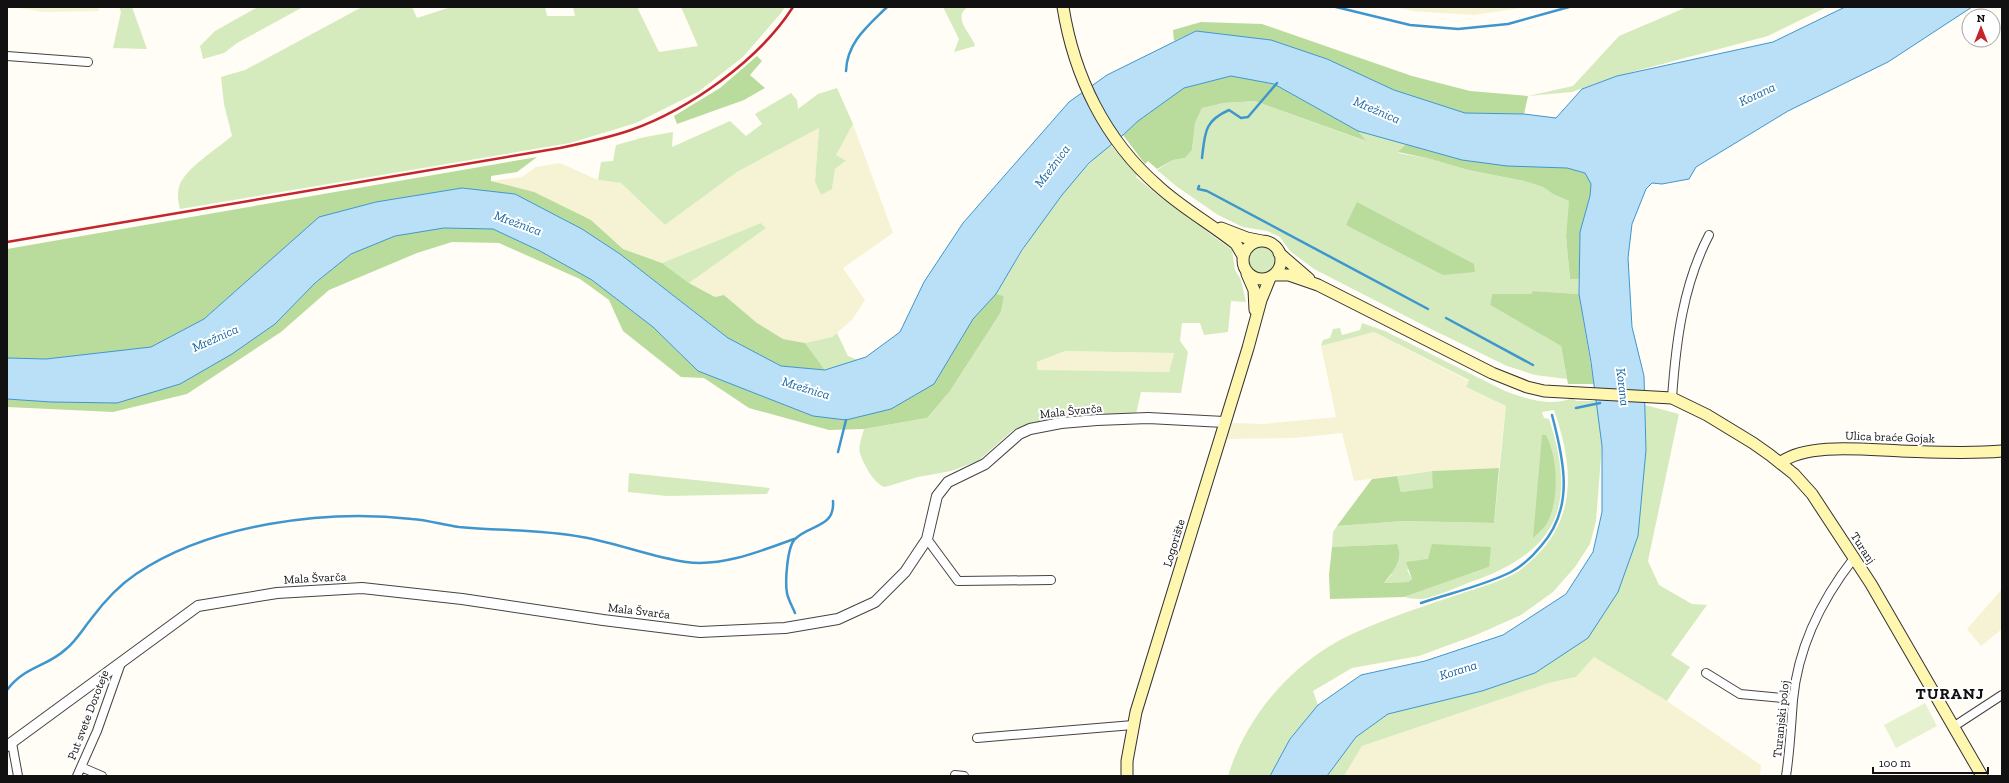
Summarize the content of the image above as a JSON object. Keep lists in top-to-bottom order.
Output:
{
  "streets": {
    "main road": ["Ulica braće Gojak", "Logorište", "Turanj"],
    "street": ["Mala Švarča", "Put svete Doroteje", "Turanjski poloj"]
  },
  "crossings": [
    ["Mala Švarča", "Logorište"],
    ["Mala Švarča", "Put svete Doroteje"],
    ["Ulica braće Gojak", "Turanj"],
    ["Turanj", "Turanjski poloj"]
  ],
  "districts": ["TURANJ"],
  "water": ["Korana", "Mrežnica"],
  "scale_bar": "100 m",
  "north": "top"
}
